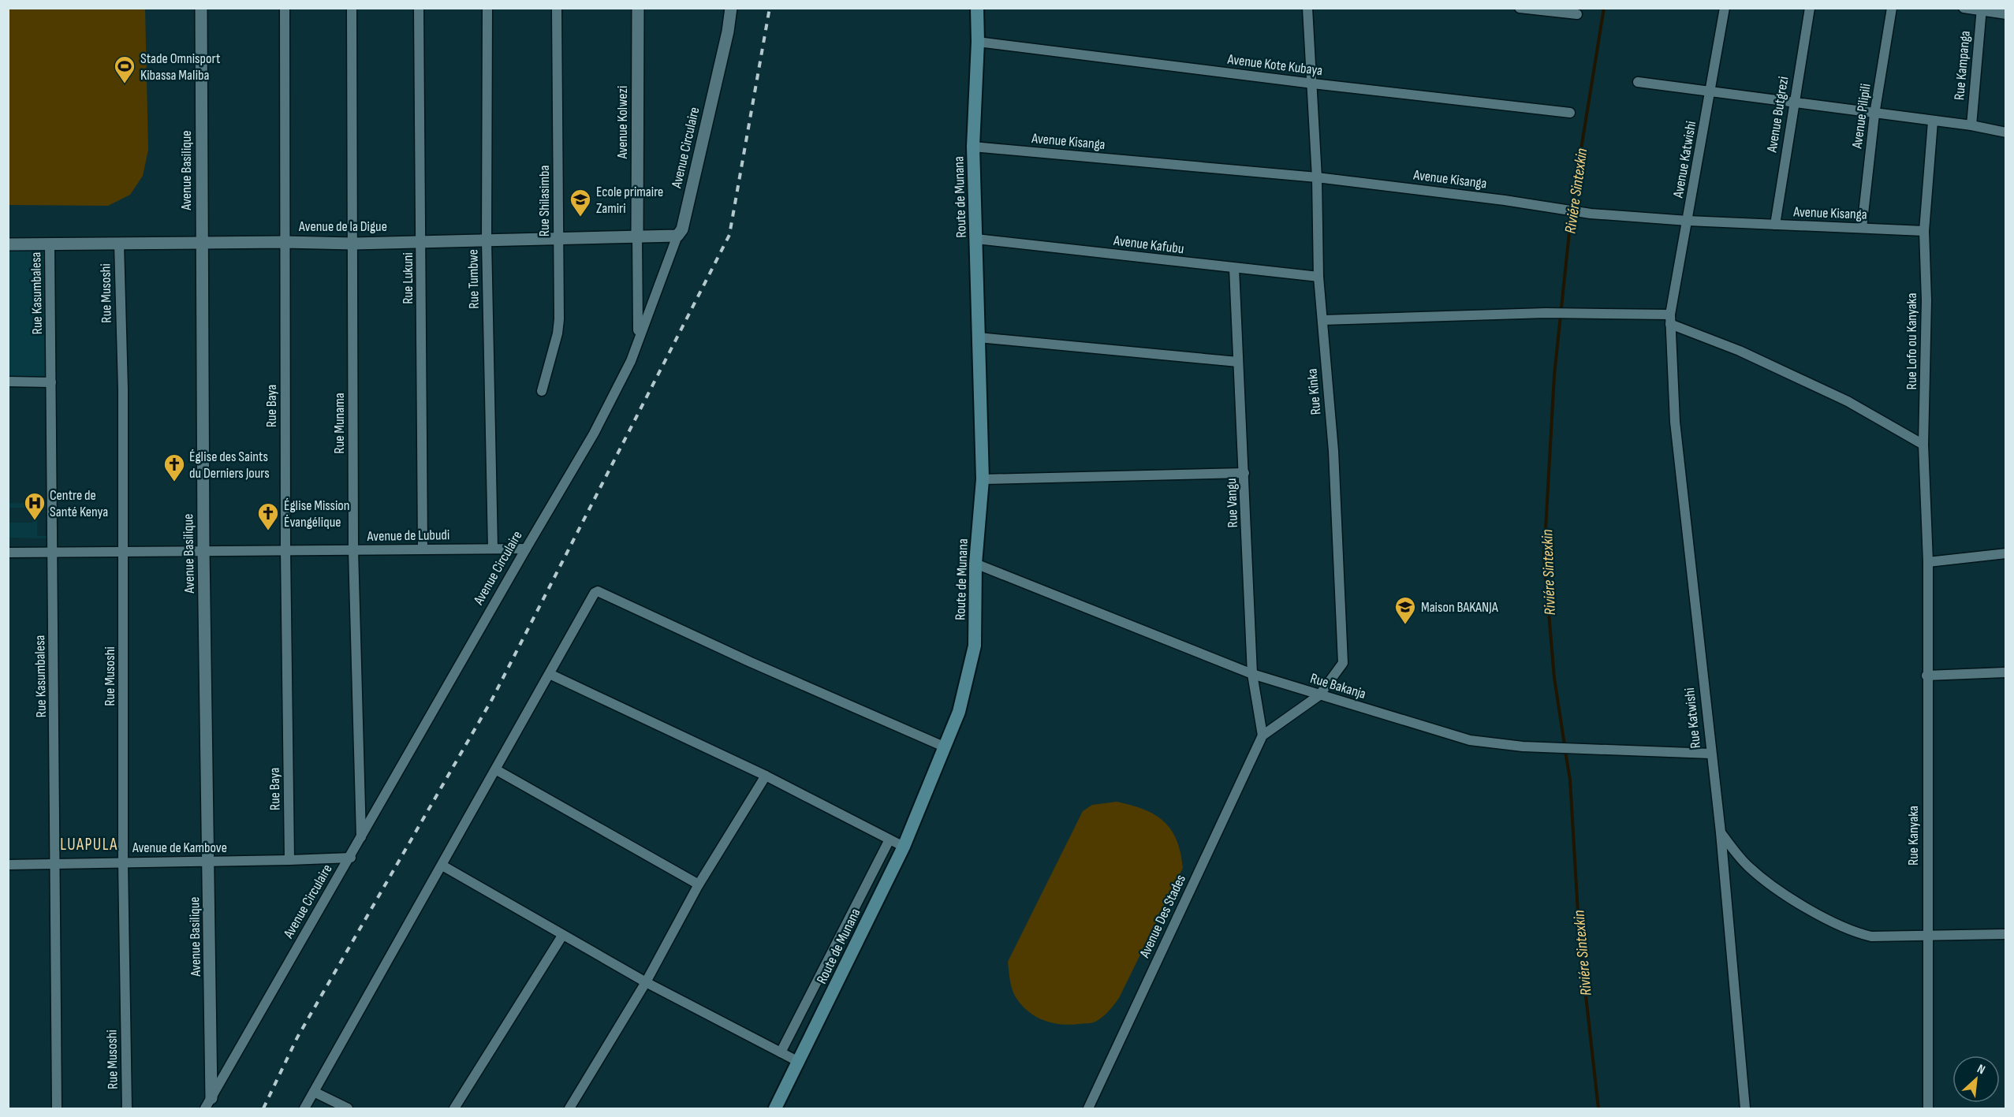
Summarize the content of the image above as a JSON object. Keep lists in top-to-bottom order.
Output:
{
  "streets": {
    "main road": ["Route de Munana"],
    "street": [
      "Avenue Kote Kubaya",
      "Rue Kampanga",
      "Avenue Butgrezi",
      "Avenue Pilipili",
      "Avenue Kolwezi",
      "Avenue Kisanga",
      "Avenue Circulaire",
      "Avenue Katwishi",
      "Avenue Basilique",
      "Rue Shilasimba",
      "Avenue de la Digue",
      "Avenue Kafubu",
      "Rue Lukuni",
      "Rue Tumbwe",
      "Rue Kasumbalesa",
      "Rue Musoshi",
      "Rue Lofo ou Kanyaka",
      "Rue Kinka",
      "Rue Baya",
      "Rue Munama",
      "Rue Vangu",
      "Avenue de Lubudi",
      "Rue Bakanja",
      "Rue Katwishi",
      "Rue Kanyaka",
      "Avenue de Kambove",
      "Avenue Des Stades"
    ]
  },
  "crossings": [
    ["Avenue Kote Kubaya", "Route de Munana"],
    ["Avenue Kote Kubaya", "Rue Kinka"],
    ["Avenue Butgrezi", "Avenue Kisanga"],
    ["Avenue Pilipili", "Avenue Kisanga"],
    ["Avenue Kolwezi", "Avenue de la Digue"],
    ["Avenue Kisanga", "Avenue Katwishi"],
    ["Avenue Kisanga", "Route de Munana"],
    ["Avenue Kisanga", "Rue Lofo ou Kanyaka"],
    ["Avenue Kisanga", "Rue Kinka"],
    ["Avenue Circulaire", "Avenue Basilique"],
    ["Avenue Circulaire", "Avenue de la Digue"],
    ["Avenue Circulaire", "Rue Munama"],
    ["Avenue Circulaire", "Avenue de Lubudi"],
    ["Avenue Circulaire", "Avenue de Kambove"],
    ["Avenue Katwishi", "Rue Katwishi"],
    ["Avenue Basilique", "Avenue de la Digue"],
    ["Avenue Basilique", "Avenue de Lubudi"],
    ["Avenue Basilique", "Avenue de Kambove"],
    ["Route de Munana", "Avenue Kafubu"],
    ["Route de Munana", "Rue Bakanja"],
    ["Rue Shilasimba", "Avenue de la Digue"],
    ["Avenue de la Digue", "Rue Lukuni"],
    ["Avenue de la Digue", "Rue Tumbwe"],
    ["Avenue de la Digue", "Rue Kasumbalesa"],
    ["Avenue de la Digue", "Rue Musoshi"],
    ["Avenue de la Digue", "Rue Baya"],
    ["Avenue de la Digue", "Rue Munama"],
    ["Avenue Kafubu", "Rue Kinka"],
    ["Avenue Kafubu", "Rue Vangu"],
    ["Rue Lukuni", "Avenue de Lubudi"],
    ["Rue Tumbwe", "Avenue de Lubudi"],
    ["Rue Kasumbalesa", "Avenue de Lubudi"],
    ["Rue Kasumbalesa", "Avenue de Kambove"],
    ["Rue Musoshi", "Avenue de Lubudi"],
    ["Rue Musoshi", "Avenue de Kambove"],
    ["Rue Lofo ou Kanyaka", "Rue Kanyaka"],
    ["Rue Kinka", "Rue Vangu"],
    ["Rue Kinka", "Rue Bakanja"],
    ["Rue Kinka", "Avenue Des Stades"],
    ["Rue Baya", "Avenue de Lubudi"],
    ["Rue Baya", "Avenue de Kambove"],
    ["Rue Munama", "Avenue de Lubudi"],
    ["Rue Vangu", "Rue Bakanja"],
    ["Rue Vangu", "Avenue Des Stades"],
    ["Rue Bakanja", "Rue Katwishi"]
  ],
  "districts": ["LUAPULA"],
  "water": ["Riviére Sintexkin"],
  "places": {
    "sports": ["Stade Omnisport Kibassa Maliba"],
    "school or university": ["Ecole primaire Zamiri", "Maison BAKANJA"],
    "church": ["Église des Saints du Derniers Jours", "Église Mission Évangélique"],
    "hospital": ["Centre de Santé Kenya"]
  },
  "north": "top right"
}
